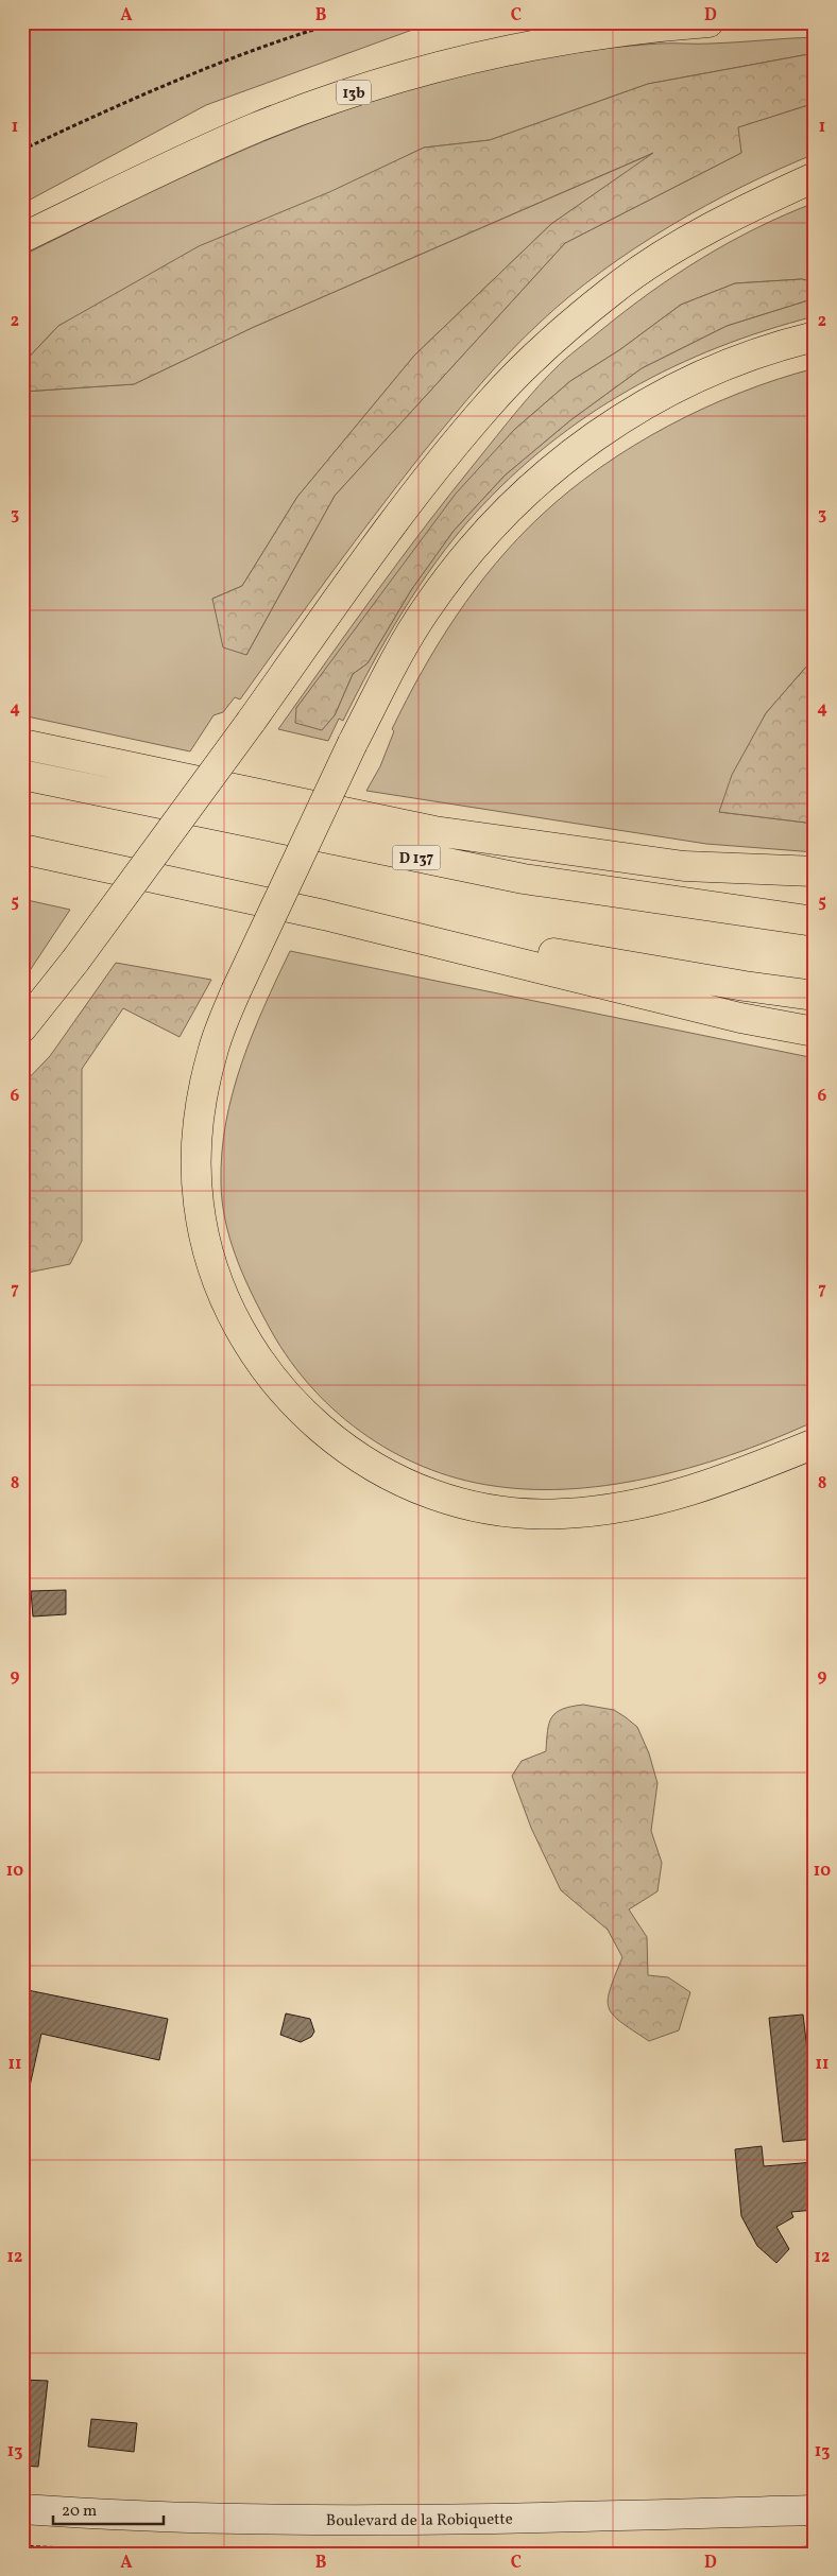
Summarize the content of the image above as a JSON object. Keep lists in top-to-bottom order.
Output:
{
  "streets": {
    "highway": ["13b", "D 137"],
    "main road": ["Boulevard de la Robiquette"]
  },
  "scale_bar": "20 m",
  "grid": {
    "columns": [
      "A",
      "B",
      "C",
      "D"
    ],
    "rows": [
      "1",
      "2",
      "3",
      "4",
      "5",
      "6",
      "7",
      "8",
      "9",
      "10",
      "11",
      "12",
      "13"
    ]
  }
}
